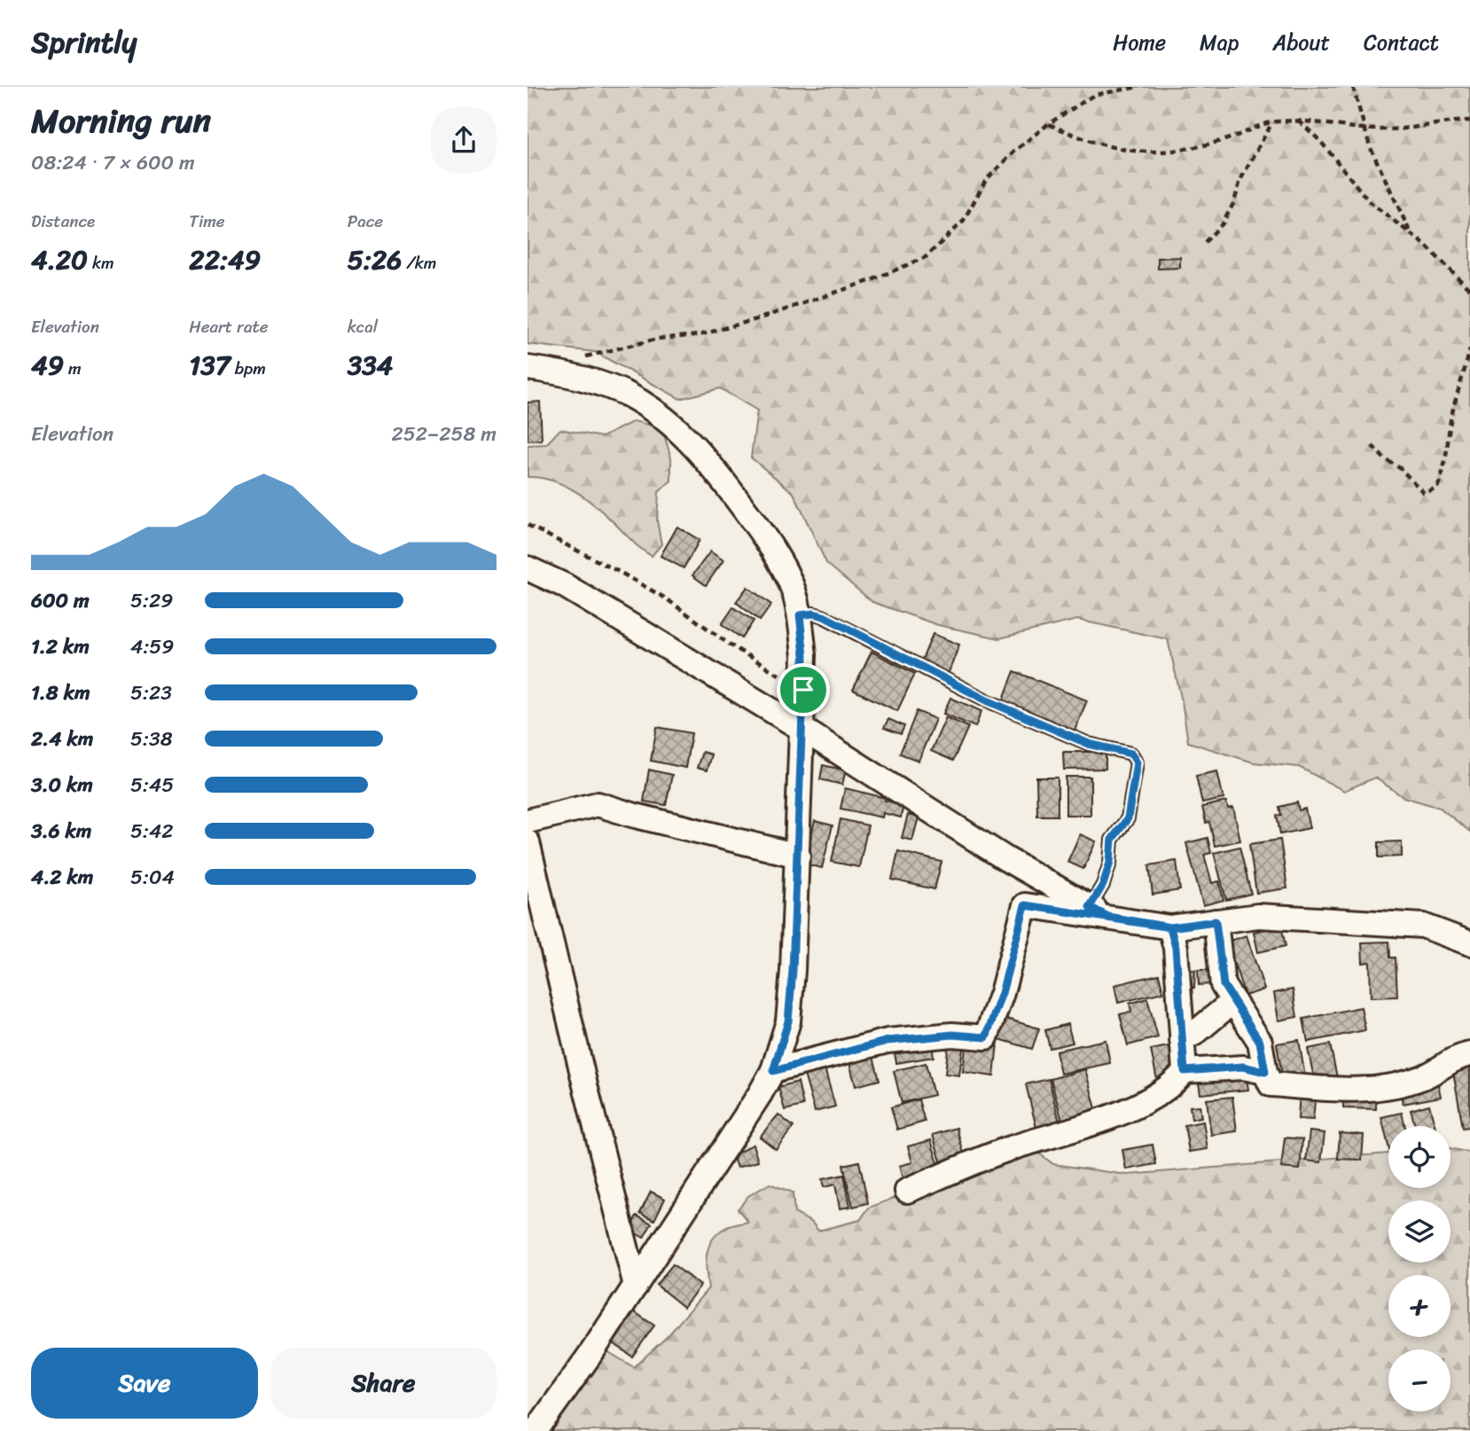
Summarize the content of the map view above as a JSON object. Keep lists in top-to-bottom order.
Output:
{
  "page": {
    "header": "Sprintly",
    "nav": [
      "Home",
      "Map",
      "About",
      "Contact"
    ],
    "heading": ["Morning run", "08:24 · 7 × 600 m"],
    "stats": [
      ["Distance", "4.20 km"],
      ["Time", "22:49"],
      ["Pace", "5:26 /km"],
      ["Elevation", "49 m"],
      ["Heart rate", "137 bpm"],
      ["kcal", "334"]
    ],
    "chart": ["Elevation", "252–258 m"],
    "list": [
      {
        "name": "600 m",
        "note": "5:29"
      },
      {
        "name": "1.2 km",
        "note": "4:59"
      },
      {
        "name": "1.8 km",
        "note": "5:23"
      },
      {
        "name": "2.4 km",
        "note": "5:38"
      },
      {
        "name": "3.0 km",
        "note": "5:45"
      },
      {
        "name": "3.6 km",
        "note": "5:42"
      },
      {
        "name": "4.2 km",
        "note": "5:04"
      }
    ],
    "map_buttons": ["+", "−"],
    "buttons": ["Save", "Share"]
  }
}
